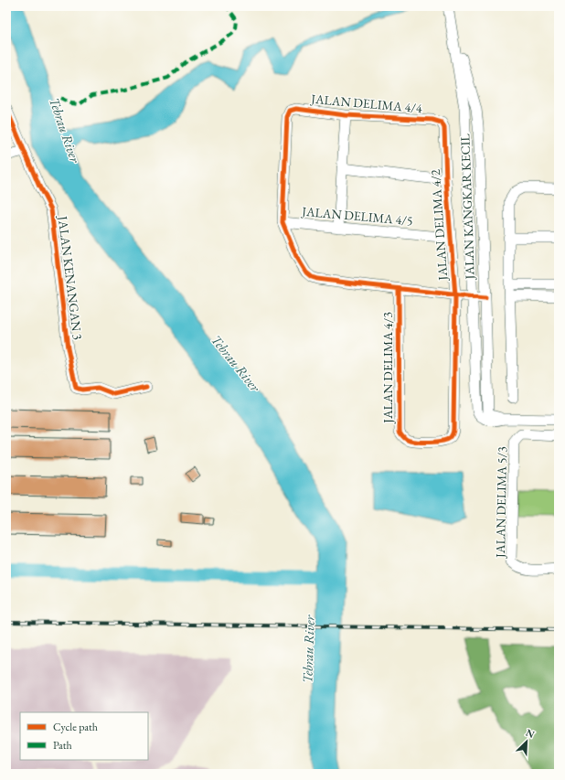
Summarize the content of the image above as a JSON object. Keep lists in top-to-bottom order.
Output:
{
  "streets": {
    "street": [
      "JALAN DELIMA 4/4",
      "JALAN KANGKAR KECIL",
      "JALAN DELIMA 4/5",
      "JALAN DELIMA 4/2",
      "JALAN KENANGAN 3",
      "JALAN DELIMA 4/3",
      "JALAN DELIMA 5/3"
    ]
  },
  "crossings": [
    ["JALAN DELIMA 4/4", "JALAN DELIMA 4/5"],
    ["JALAN DELIMA 4/4", "JALAN DELIMA 4/2"],
    ["JALAN DELIMA 4/5", "JALAN DELIMA 4/2"],
    ["JALAN DELIMA 4/2", "JALAN DELIMA 4/3"]
  ],
  "water": ["Tebrau River"],
  "legend": ["Cycle path", "Path"],
  "north": "top right"
}
